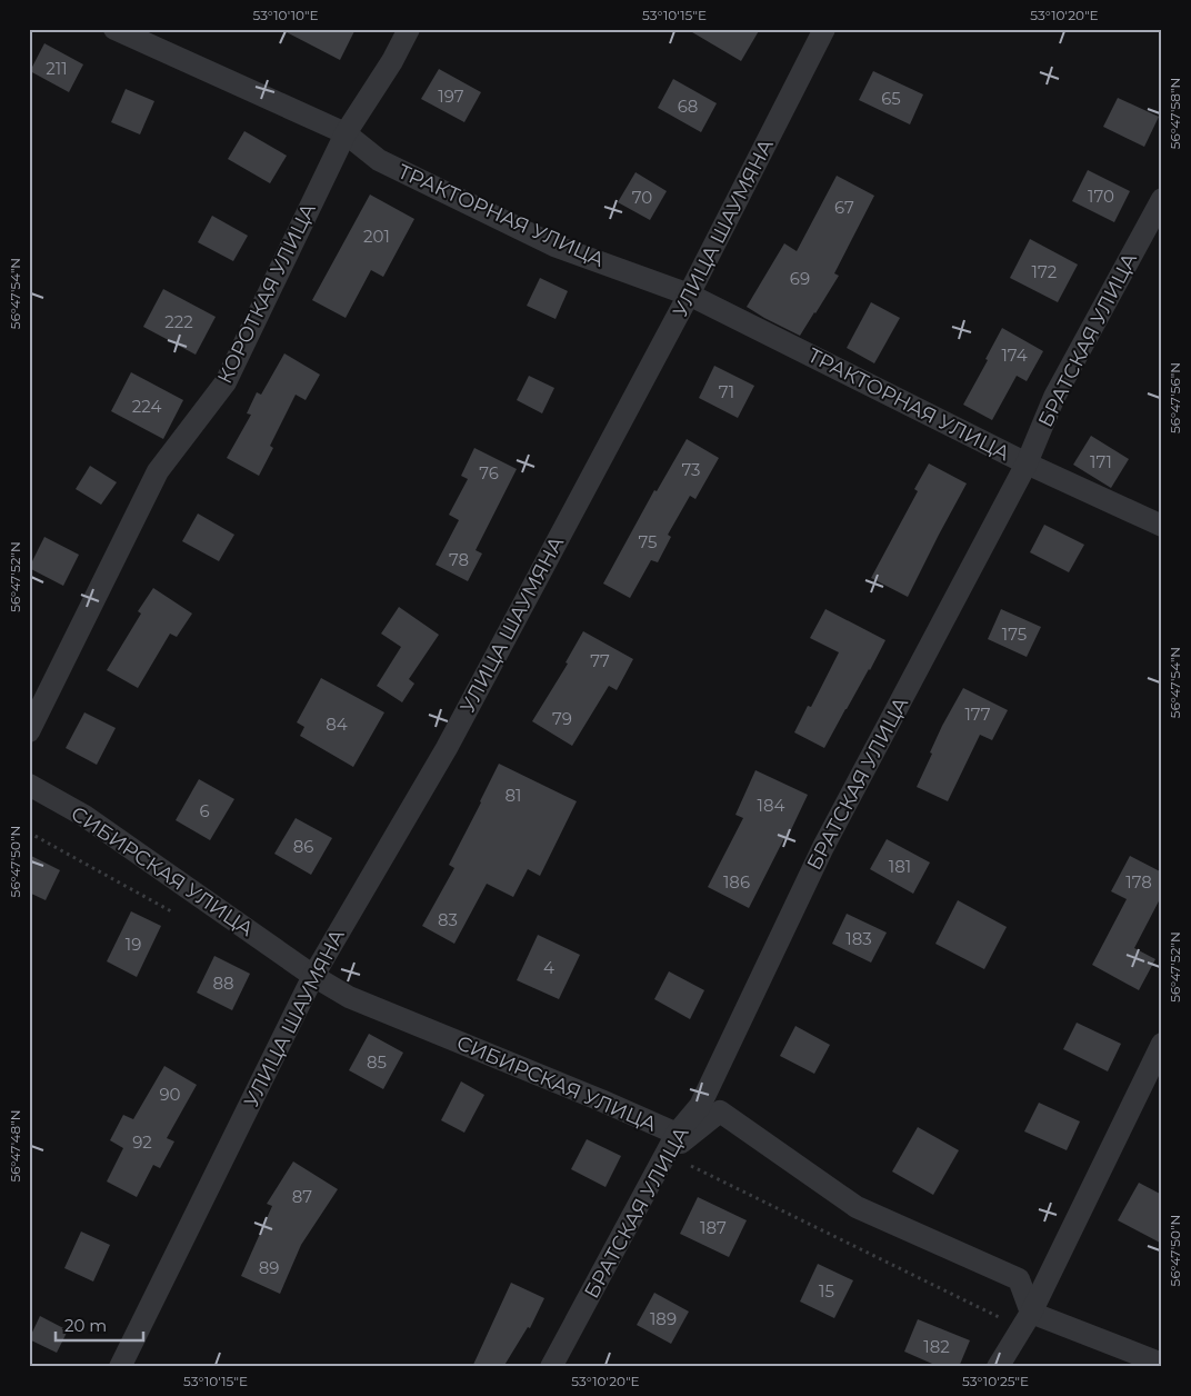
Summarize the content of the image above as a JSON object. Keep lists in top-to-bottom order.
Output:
{
  "streets": {
    "street": [
      "ТРАКТОРНАЯ УЛИЦА",
      "УЛИЦА ШАУМЯНА",
      "КОРОТКАЯ УЛИЦА",
      "БРАТСКАЯ УЛИЦА",
      "СИБИРСКАЯ УЛИЦА"
    ]
  },
  "crossings": [
    ["ТРАКТОРНАЯ УЛИЦА", "УЛИЦА ШАУМЯНА"],
    ["ТРАКТОРНАЯ УЛИЦА", "КОРОТКАЯ УЛИЦА"],
    ["ТРАКТОРНАЯ УЛИЦА", "БРАТСКАЯ УЛИЦА"],
    ["УЛИЦА ШАУМЯНА", "СИБИРСКАЯ УЛИЦА"],
    ["БРАТСКАЯ УЛИЦА", "СИБИРСКАЯ УЛИЦА"]
  ],
  "house_numbers": [
    "211",
    "197",
    "65",
    "68",
    "170",
    "70",
    "67",
    "201",
    "172",
    "69",
    "222",
    "174",
    "71",
    "224",
    "171",
    "73",
    "76",
    "75",
    "78",
    "175",
    "77",
    "177",
    "79",
    "84",
    "81",
    "184",
    "6",
    "86",
    "181",
    "186",
    "178",
    "83",
    "183",
    "19",
    "4",
    "88",
    "85",
    "90",
    "92",
    "87",
    "187",
    "89",
    "15",
    "189",
    "182"
  ],
  "scale_bar": "20 m",
  "coordinates": [
    "53°10'10\"E",
    "53°10'15\"E",
    "53°10'20\"E",
    "56°47'58\"N",
    "56°47'54\"N",
    "56°47'56\"N",
    "56°47'52\"N",
    "56°47'50\"N",
    "56°47'48\"N",
    "53°10'25\"E"
  ]
}
